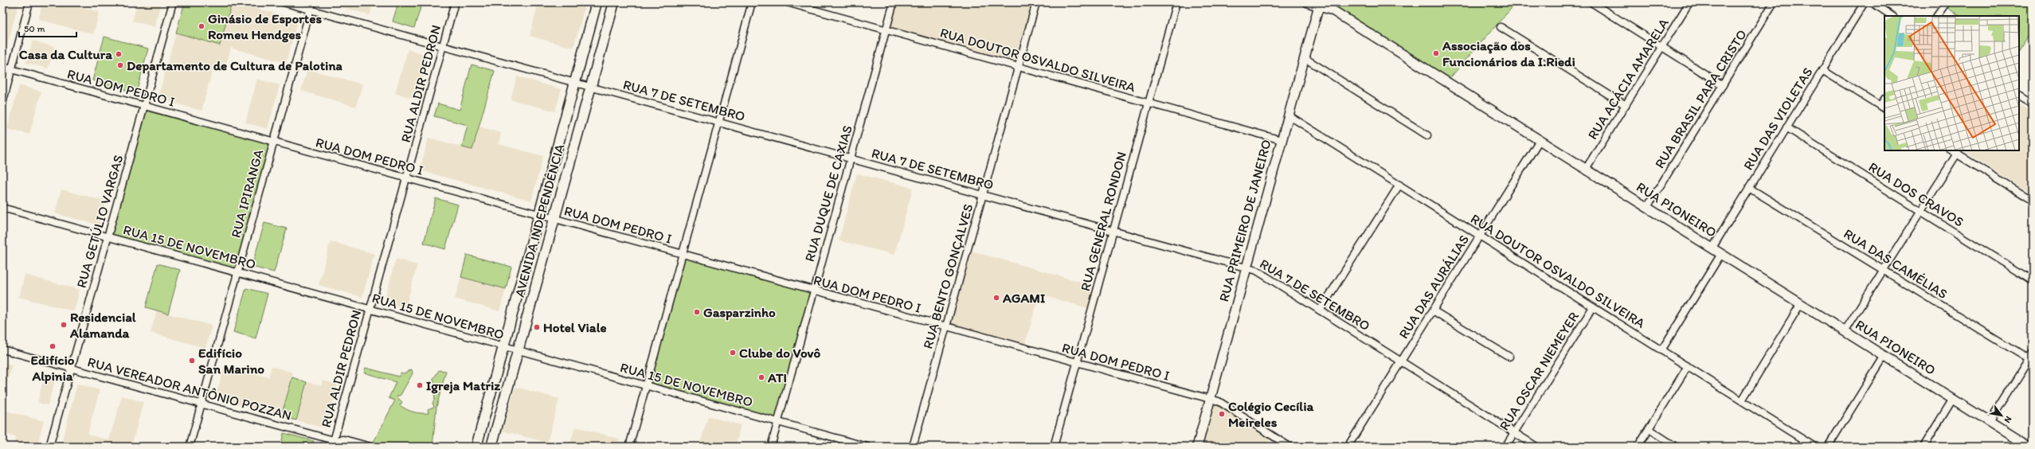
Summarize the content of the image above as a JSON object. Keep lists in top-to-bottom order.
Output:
{
  "streets": {
    "main road": ["AVENIDA INDEPENDÊNCIA"],
    "street": [
      "RUA DOUTOR OSVALDO SILVEIRA",
      "RUA ACÁCIA AMARELA",
      "RUA ALDIR PEDRON",
      "RUA DOM PEDRO I",
      "RUA BRASIL PARA CRISTO",
      "RUA 7 DE SETEMBRO",
      "RUA DAS VIOLETAS",
      "RUA IPIRANGA",
      "RUA DUQUE DE CAXIAS",
      "RUA DOS CRAVOS",
      "RUA PIONEIRO",
      "RUA PRIMEIRO DE JANEIRO",
      "RUA GETÚLIO VARGAS",
      "RUA GENERAL RONDON",
      "RUA 15 DE NOVEMBRO",
      "RUA DAS CAMÉLIAS",
      "RUA BENTO GONÇALVES",
      "RUA DAS AURÁLIAS",
      "RUA OSCAR NIEMEYER",
      "RUA VEREADOR ANTÔNIO POZZAN"
    ]
  },
  "crossings": [
    ["RUA DOUTOR OSVALDO SILVEIRA", "RUA DUQUE DE CAXIAS"],
    ["RUA DOUTOR OSVALDO SILVEIRA", "RUA PRIMEIRO DE JANEIRO"],
    ["RUA DOUTOR OSVALDO SILVEIRA", "RUA GENERAL RONDON"],
    ["RUA DOUTOR OSVALDO SILVEIRA", "RUA BENTO GONÇALVES"],
    ["RUA DOUTOR OSVALDO SILVEIRA", "RUA DAS AURÁLIAS"],
    ["RUA DOUTOR OSVALDO SILVEIRA", "RUA OSCAR NIEMEYER"],
    ["RUA ACÁCIA AMARELA", "RUA PIONEIRO"],
    ["RUA ALDIR PEDRON", "RUA DOM PEDRO I"],
    ["RUA ALDIR PEDRON", "RUA 7 DE SETEMBRO"],
    ["RUA ALDIR PEDRON", "RUA 15 DE NOVEMBRO"],
    ["RUA ALDIR PEDRON", "RUA VEREADOR ANTÔNIO POZZAN"],
    ["RUA DOM PEDRO I", "RUA IPIRANGA"],
    ["RUA DOM PEDRO I", "RUA DUQUE DE CAXIAS"],
    ["RUA DOM PEDRO I", "AVENIDA INDEPENDÊNCIA"],
    ["RUA DOM PEDRO I", "RUA PRIMEIRO DE JANEIRO"],
    ["RUA DOM PEDRO I", "RUA GETÚLIO VARGAS"],
    ["RUA DOM PEDRO I", "RUA GENERAL RONDON"],
    ["RUA DOM PEDRO I", "RUA BENTO GONÇALVES"],
    ["RUA BRASIL PARA CRISTO", "RUA PIONEIRO"],
    ["RUA 7 DE SETEMBRO", "RUA IPIRANGA"],
    ["RUA 7 DE SETEMBRO", "RUA DUQUE DE CAXIAS"],
    ["RUA 7 DE SETEMBRO", "AVENIDA INDEPENDÊNCIA"],
    ["RUA 7 DE SETEMBRO", "RUA PRIMEIRO DE JANEIRO"],
    ["RUA 7 DE SETEMBRO", "RUA GENERAL RONDON"],
    ["RUA 7 DE SETEMBRO", "RUA BENTO GONÇALVES"],
    ["RUA 7 DE SETEMBRO", "RUA DAS AURÁLIAS"],
    ["RUA 7 DE SETEMBRO", "RUA OSCAR NIEMEYER"],
    ["RUA DAS VIOLETAS", "RUA DOS CRAVOS"],
    ["RUA DAS VIOLETAS", "RUA PIONEIRO"],
    ["RUA DAS VIOLETAS", "RUA DAS CAMÉLIAS"],
    ["RUA IPIRANGA", "RUA 15 DE NOVEMBRO"],
    ["RUA IPIRANGA", "RUA VEREADOR ANTÔNIO POZZAN"],
    ["RUA DUQUE DE CAXIAS", "RUA 15 DE NOVEMBRO"],
    ["RUA PIONEIRO", "RUA PRIMEIRO DE JANEIRO"],
    ["RUA PIONEIRO", "RUA DAS AURÁLIAS"],
    ["AVENIDA INDEPENDÊNCIA", "RUA 15 DE NOVEMBRO"],
    ["RUA GETÚLIO VARGAS", "RUA 15 DE NOVEMBRO"],
    ["RUA GETÚLIO VARGAS", "RUA VEREADOR ANTÔNIO POZZAN"]
  ],
  "places": [
    "Ginásio de Esportes Romeu Hendges",
    "Associação dos Funcionários da I.Riedi",
    "Casa da Cultura",
    "Departamento de Cultura de Palotina",
    "AGAMI",
    "Gasparzinho",
    "Residencial Alamanda",
    "Hotel Viale",
    "Edifício Alpinia",
    "Clube do Vovô",
    "Edifício San Marino",
    "ATI",
    "Igreja Matriz",
    "Colégio Cecília Meireles"
  ],
  "scale_bar": "50 m",
  "north": "bottom right"
}
